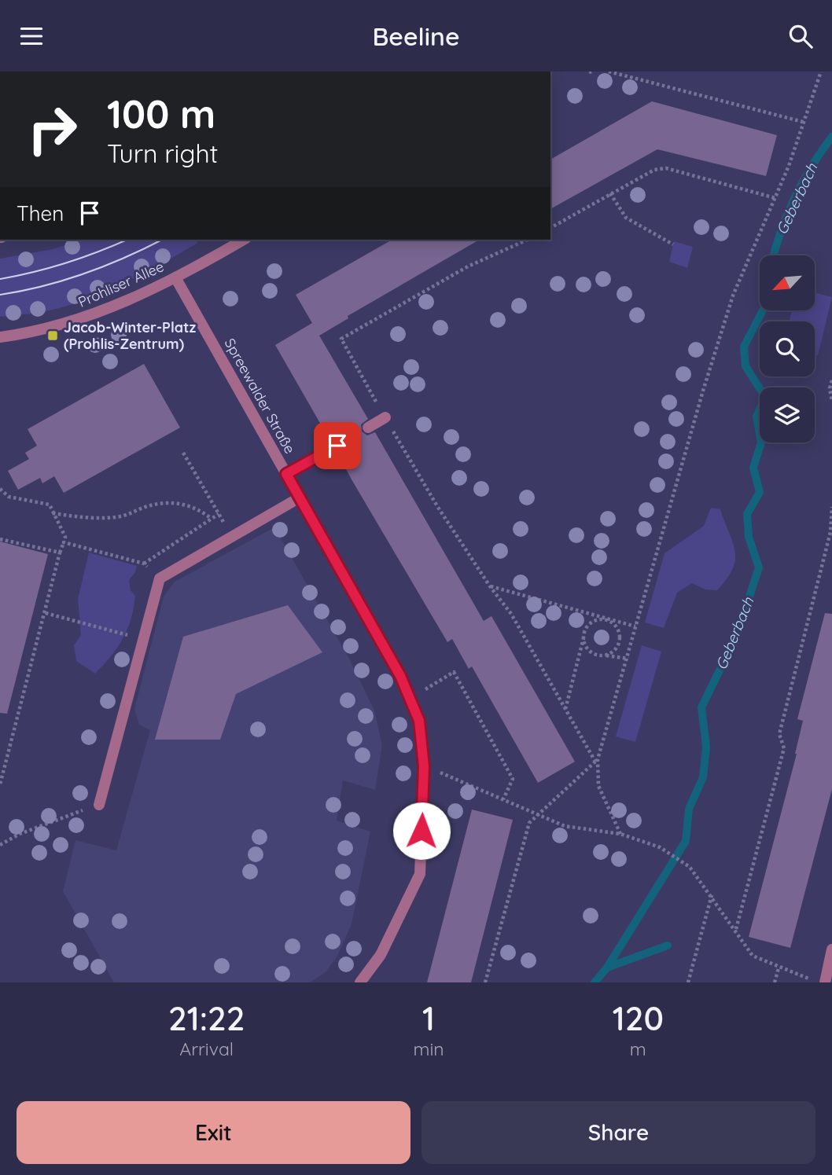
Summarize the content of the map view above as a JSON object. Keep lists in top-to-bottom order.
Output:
{
  "streets": {
    "street": ["Prohliser Allee", "Spreewalder Straße"]
  },
  "crossings": [
    ["Prohliser Allee", "Spreewalder Straße"]
  ],
  "water": ["Geberbach"],
  "places": {
    "transit": ["Jacob-Winter-Platz (Prohlis-Zentrum)"]
  },
  "north": "bottom left",
  "page": {
    "header": "Beeline",
    "turn": ["100 m", "Turn right"],
    "then": "Then",
    "eta": [
      "21:22",
      "Arrival",
      "1",
      "min",
      "120",
      "m"
    ],
    "buttons": ["Exit", "Share"]
  }
}
